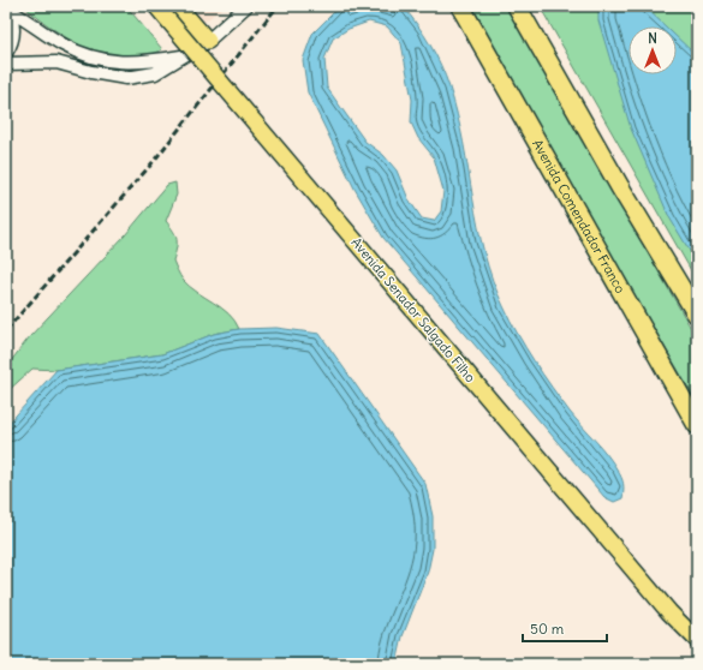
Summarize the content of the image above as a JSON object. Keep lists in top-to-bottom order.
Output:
{
  "streets": {
    "highway": ["Avenida Comendador Franco"],
    "main road": ["Avenida Senador Salgado Filho"]
  },
  "scale_bar": "50 m",
  "north": "top"
}
